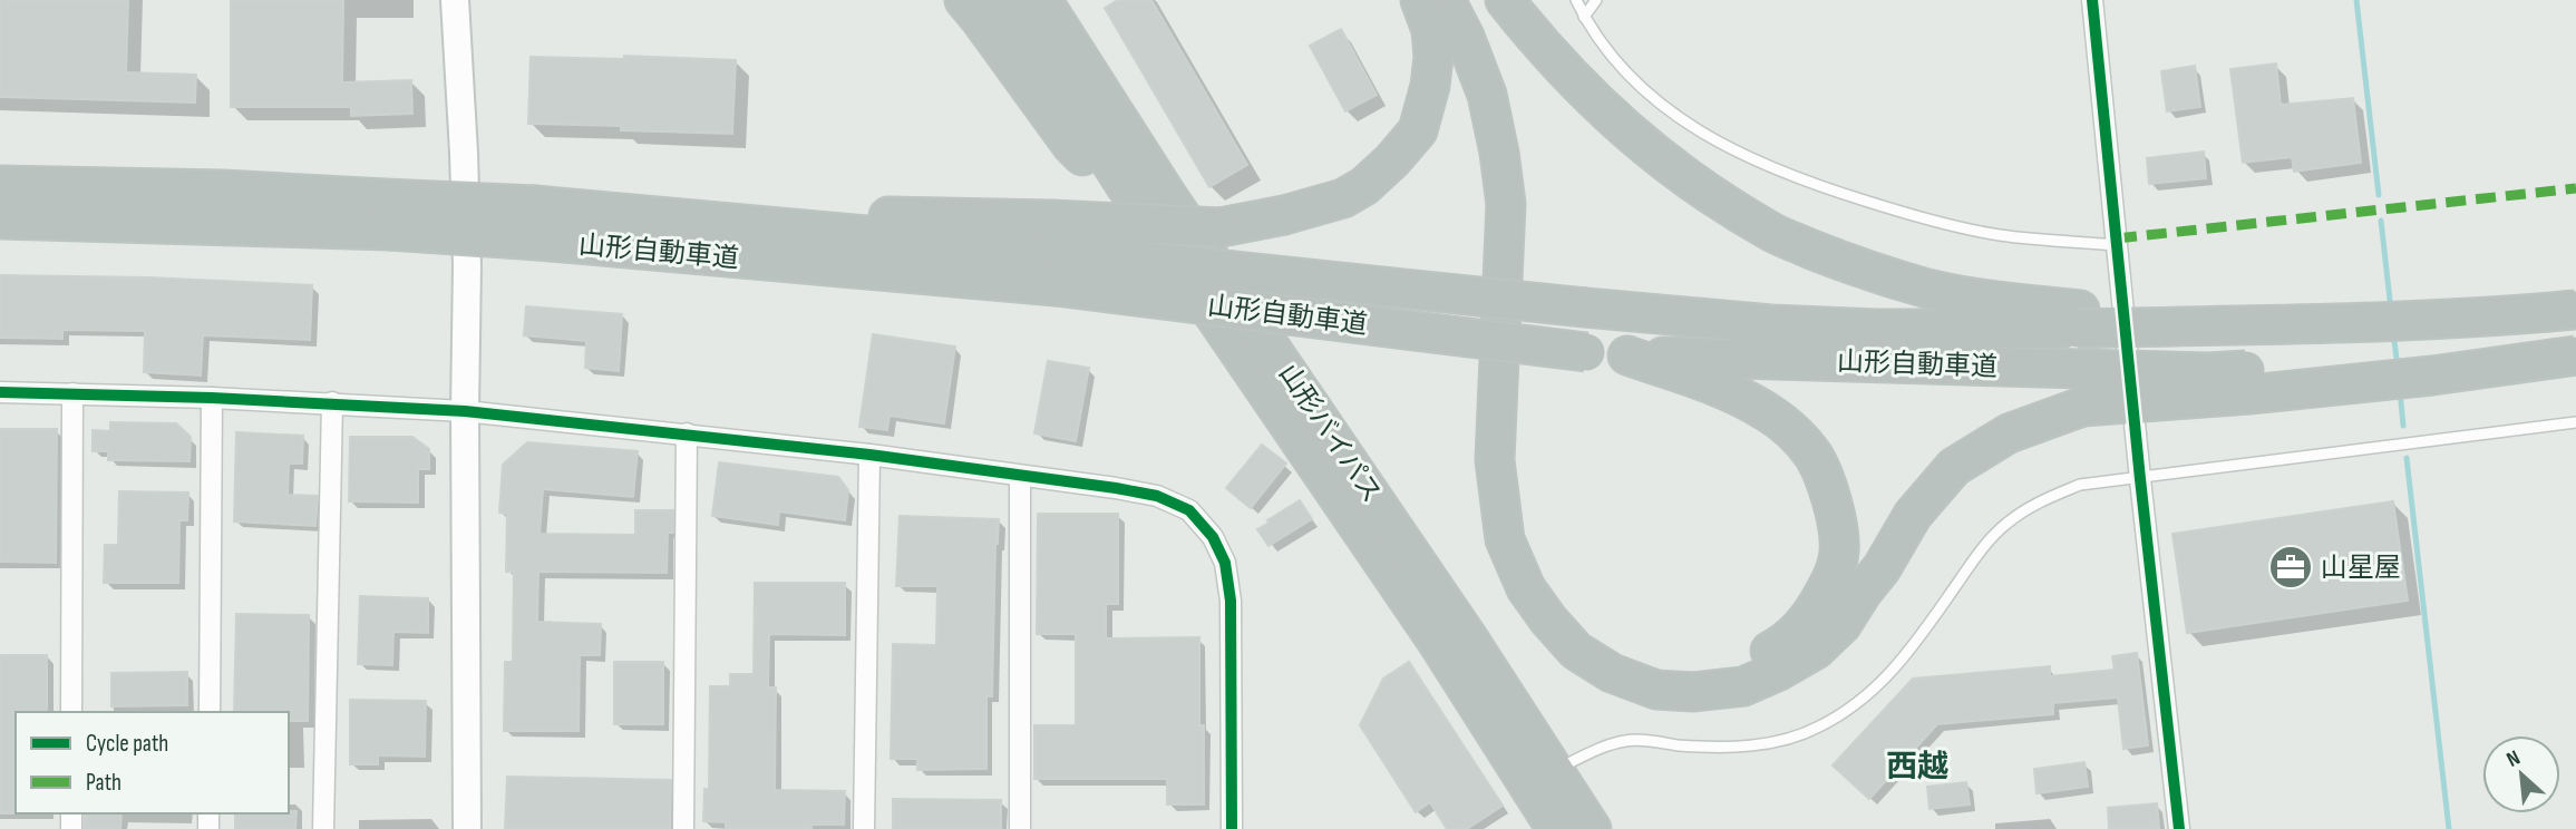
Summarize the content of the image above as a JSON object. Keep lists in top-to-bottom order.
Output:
{
  "streets": {
    "highway": ["山形自動車道", "山形バイパス"]
  },
  "districts": ["西越"],
  "places": {
    "office": ["山星屋"]
  },
  "legend": ["Cycle path", "Path"],
  "north": "top left"
}
